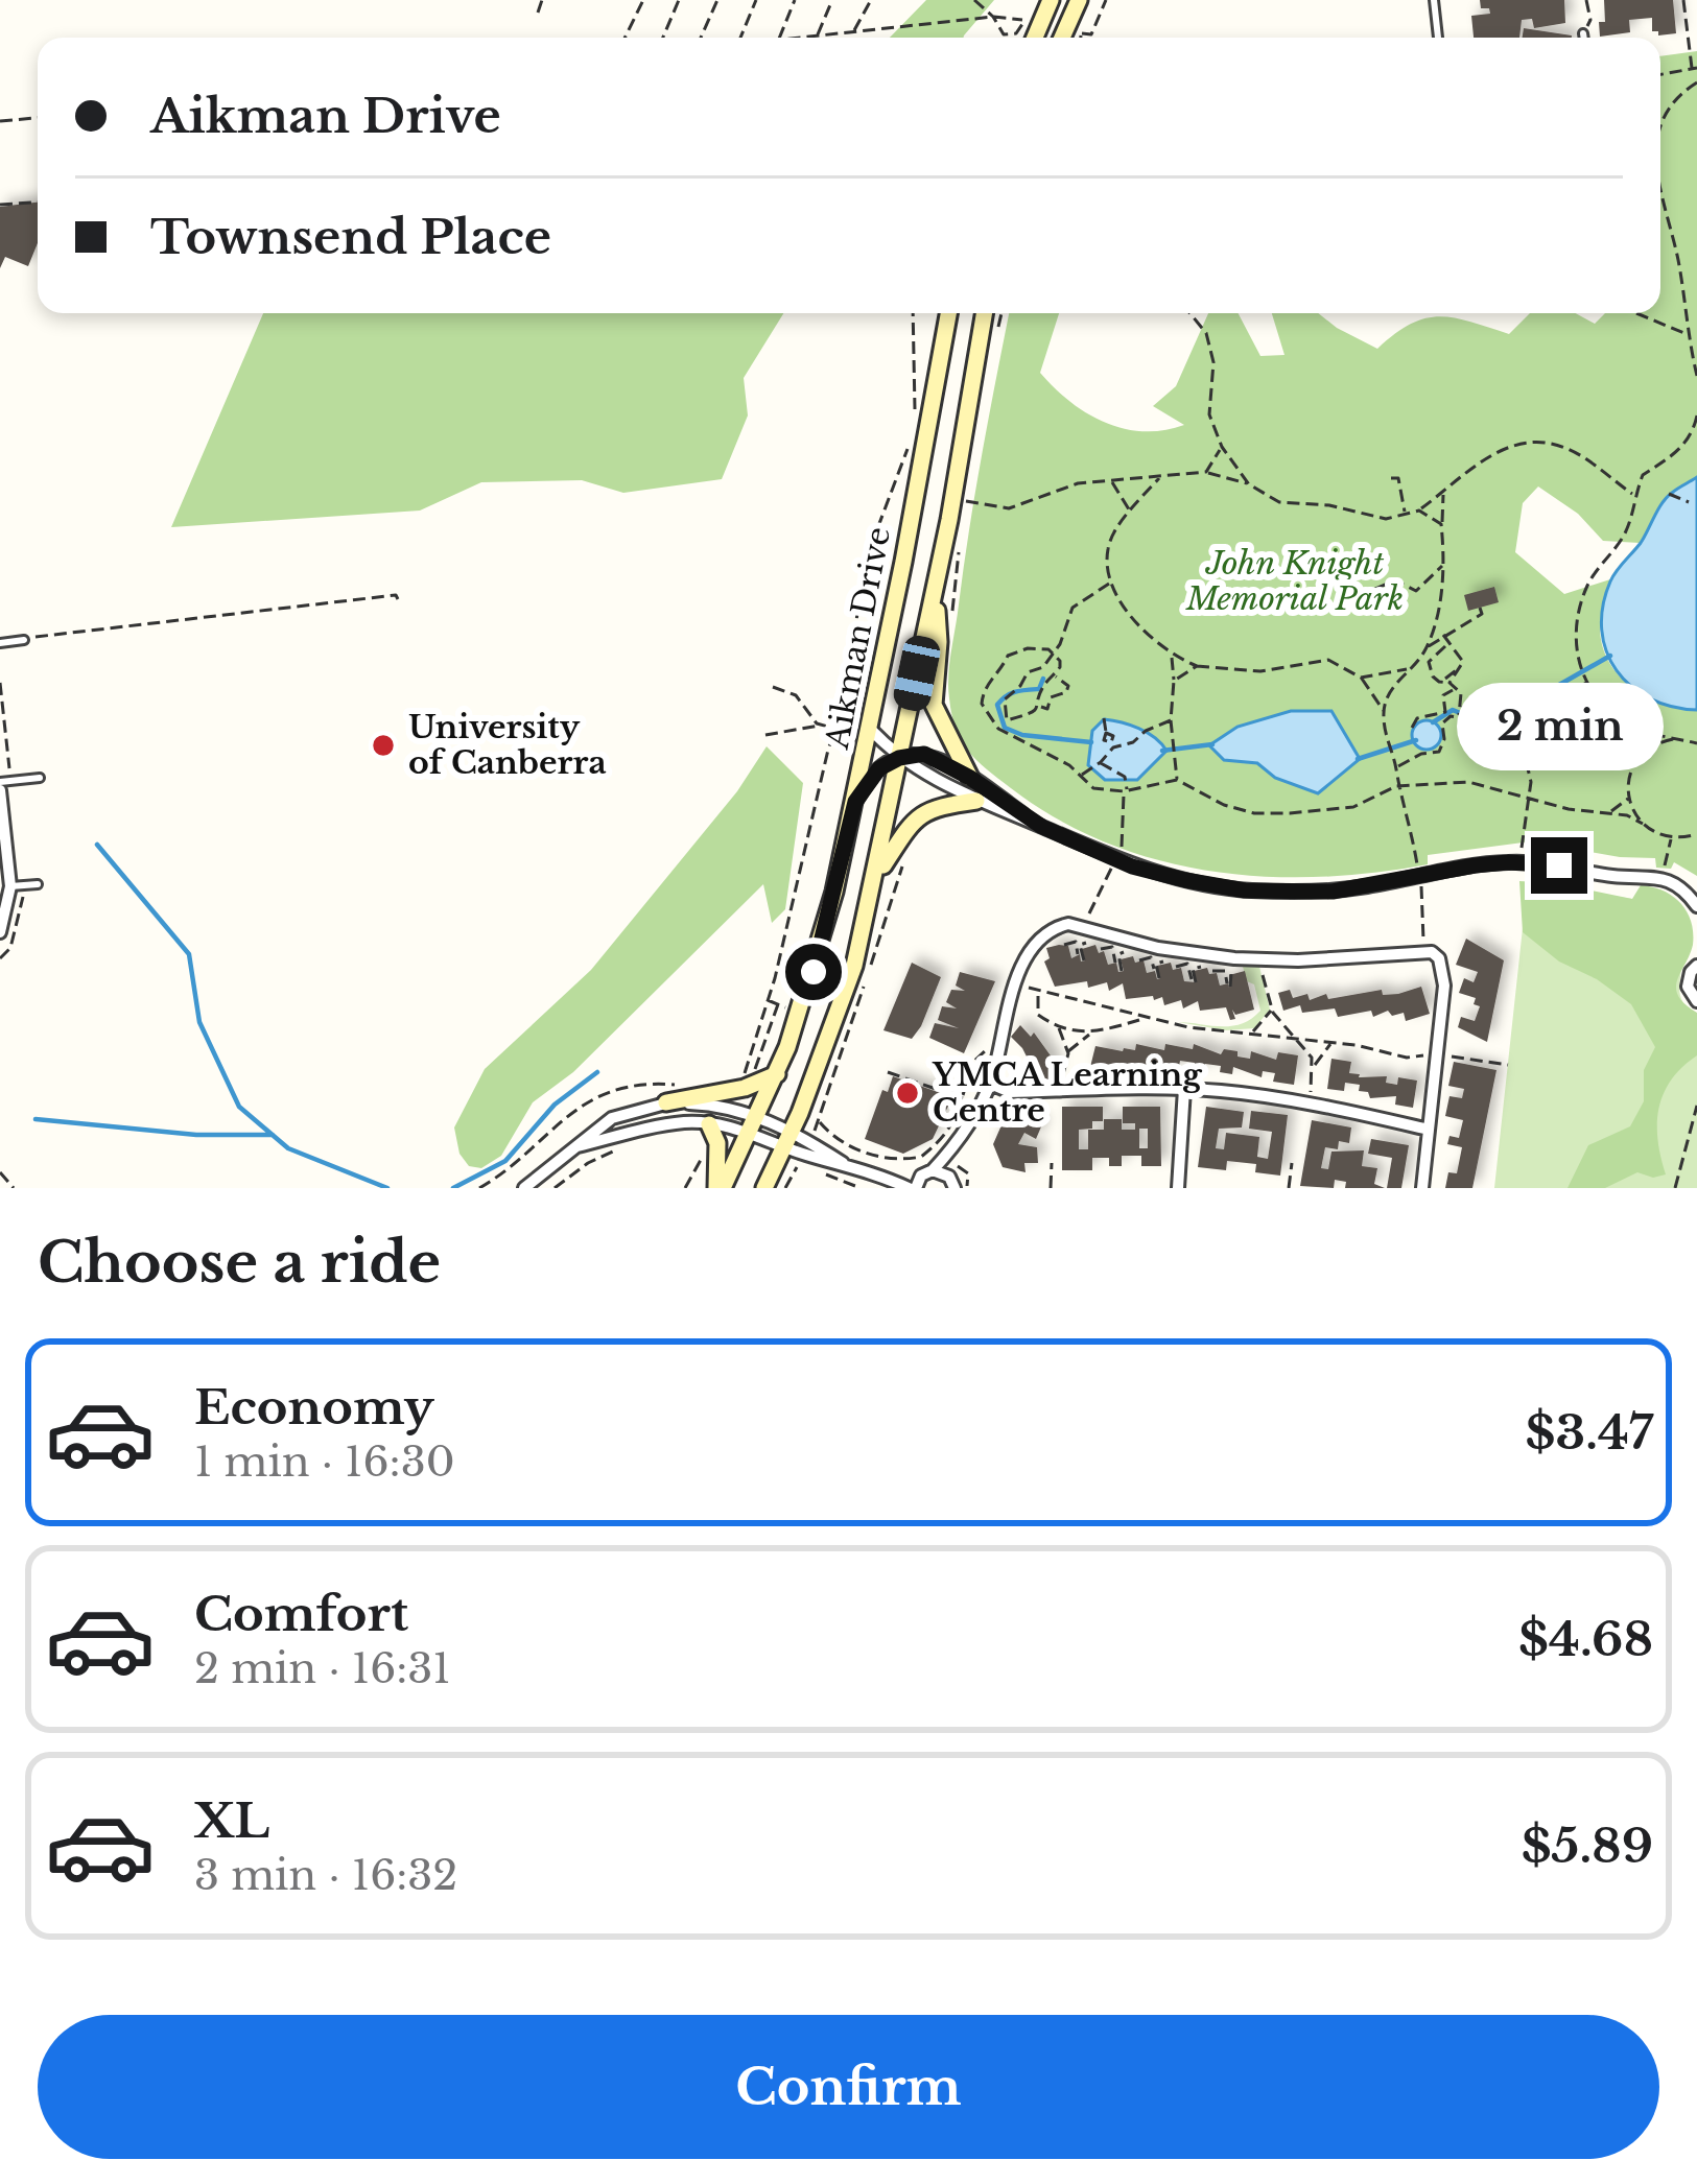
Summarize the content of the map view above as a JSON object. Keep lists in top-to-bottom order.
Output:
{
  "streets": {
    "main road": ["Aikman Drive"]
  },
  "parks": ["John Knight Memorial Park"],
  "places": ["University of Canberra", "YMCA Learning Centre"],
  "page": {
    "banner": ["Aikman Drive", "Townsend Place"],
    "bubble": "2 min",
    "heading": "Choose a ride",
    "list": [
      {
        "name": "Economy",
        "note": "1 min · 16:30",
        "value": "$3.47"
      },
      {
        "name": "Comfort",
        "note": "2 min · 16:31",
        "value": "$4.68"
      },
      {
        "name": "XL",
        "note": "3 min · 16:32",
        "value": "$5.89"
      }
    ],
    "buttons": "Confirm"
  }
}
